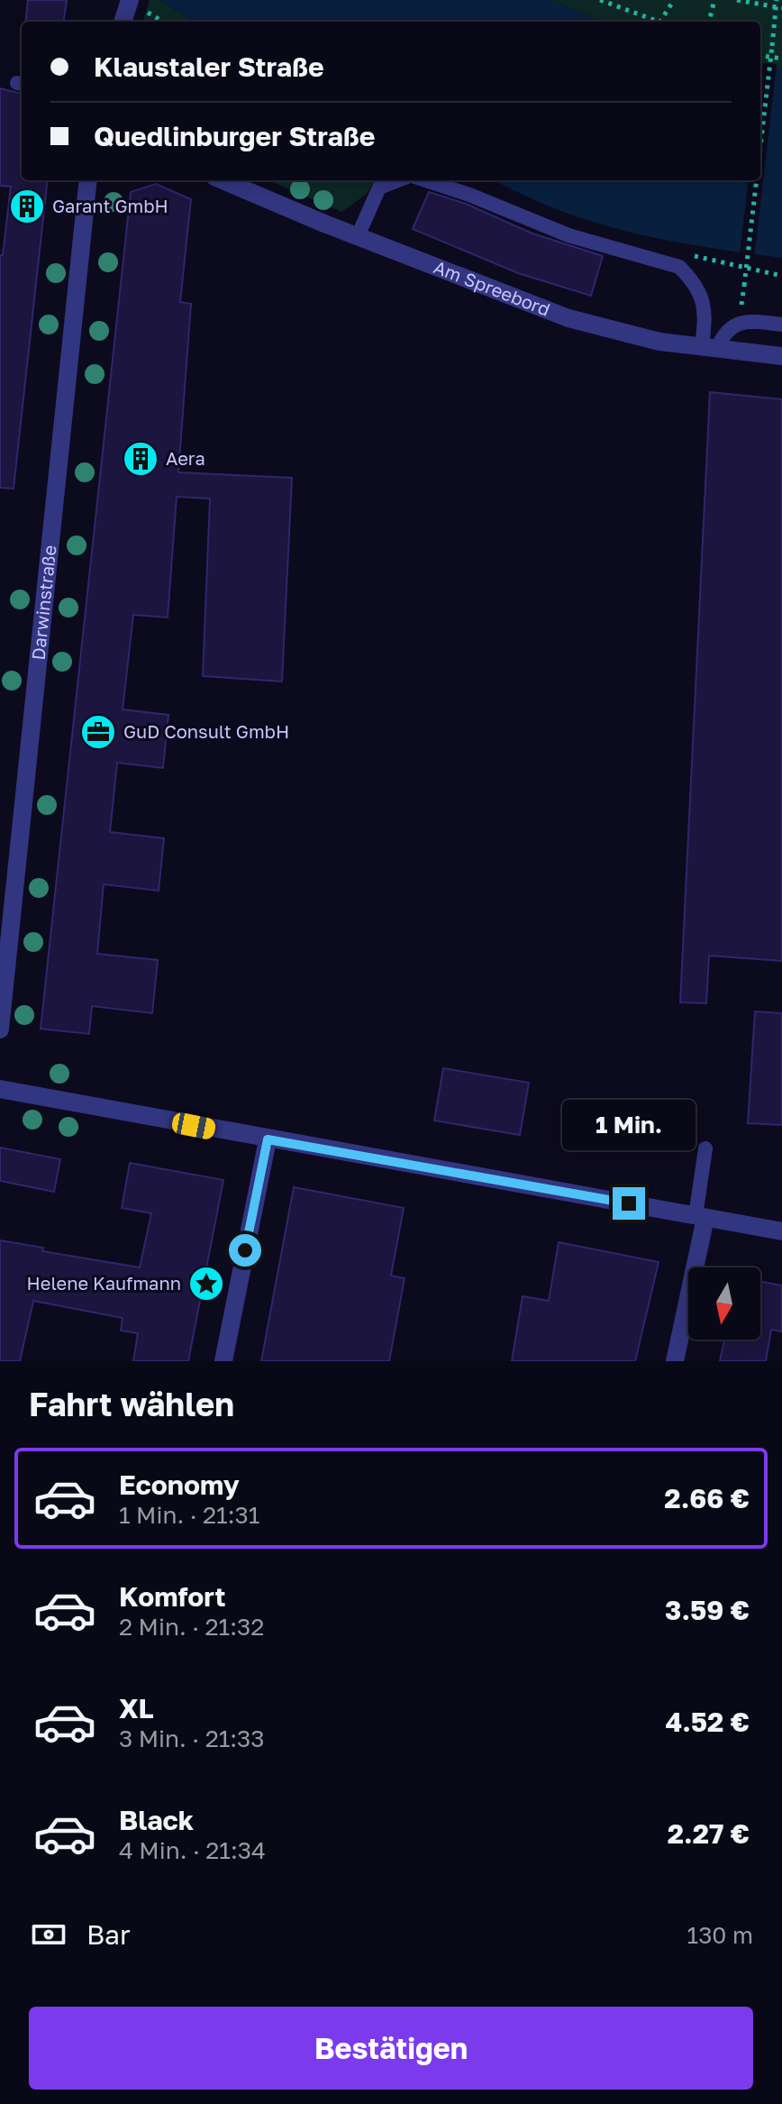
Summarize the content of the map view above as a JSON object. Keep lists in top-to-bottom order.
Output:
{
  "streets": {
    "street": ["Am Spreebord", "Darwinstraße"]
  },
  "places": {
    "building": ["Garant GmbH", "Aera"],
    "office": ["GuD Consult GmbH"],
    "place": ["Helene Kaufmann"]
  },
  "north": "bottom",
  "page": {
    "banner": ["Klaustaler Straße", "Quedlinburger Straße"],
    "bubble": "1 Min.",
    "heading": "Fahrt wählen",
    "list": [
      {
        "name": "Economy",
        "note": "1 Min. · 21:31",
        "value": "2.66 €"
      },
      {
        "name": "Komfort",
        "note": "2 Min. · 21:32",
        "value": "3.59 €"
      },
      {
        "name": "XL",
        "note": "3 Min. · 21:33",
        "value": "4.52 €"
      },
      {
        "name": "Black",
        "note": "4 Min. · 21:34",
        "value": "2.27 €"
      }
    ],
    "pay": ["Bar", "130 m"],
    "buttons": "Bestätigen"
  }
}
